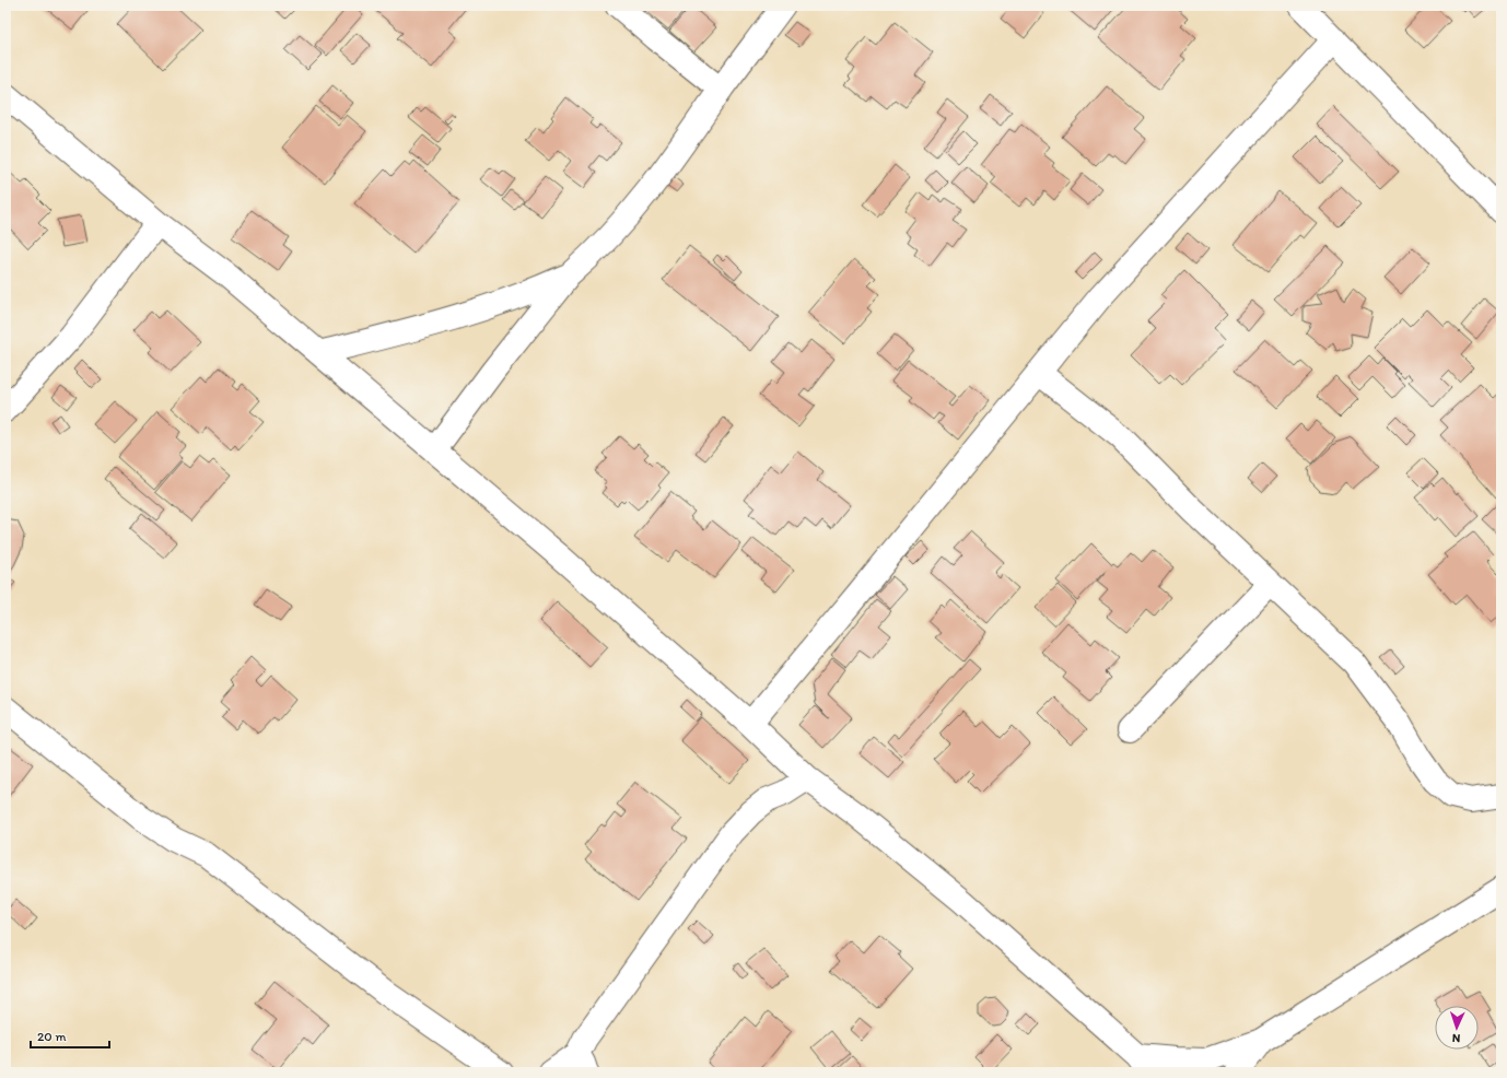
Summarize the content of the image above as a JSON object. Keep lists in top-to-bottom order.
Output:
{
  "scale_bar": "20 m",
  "north": "bottom"
}
